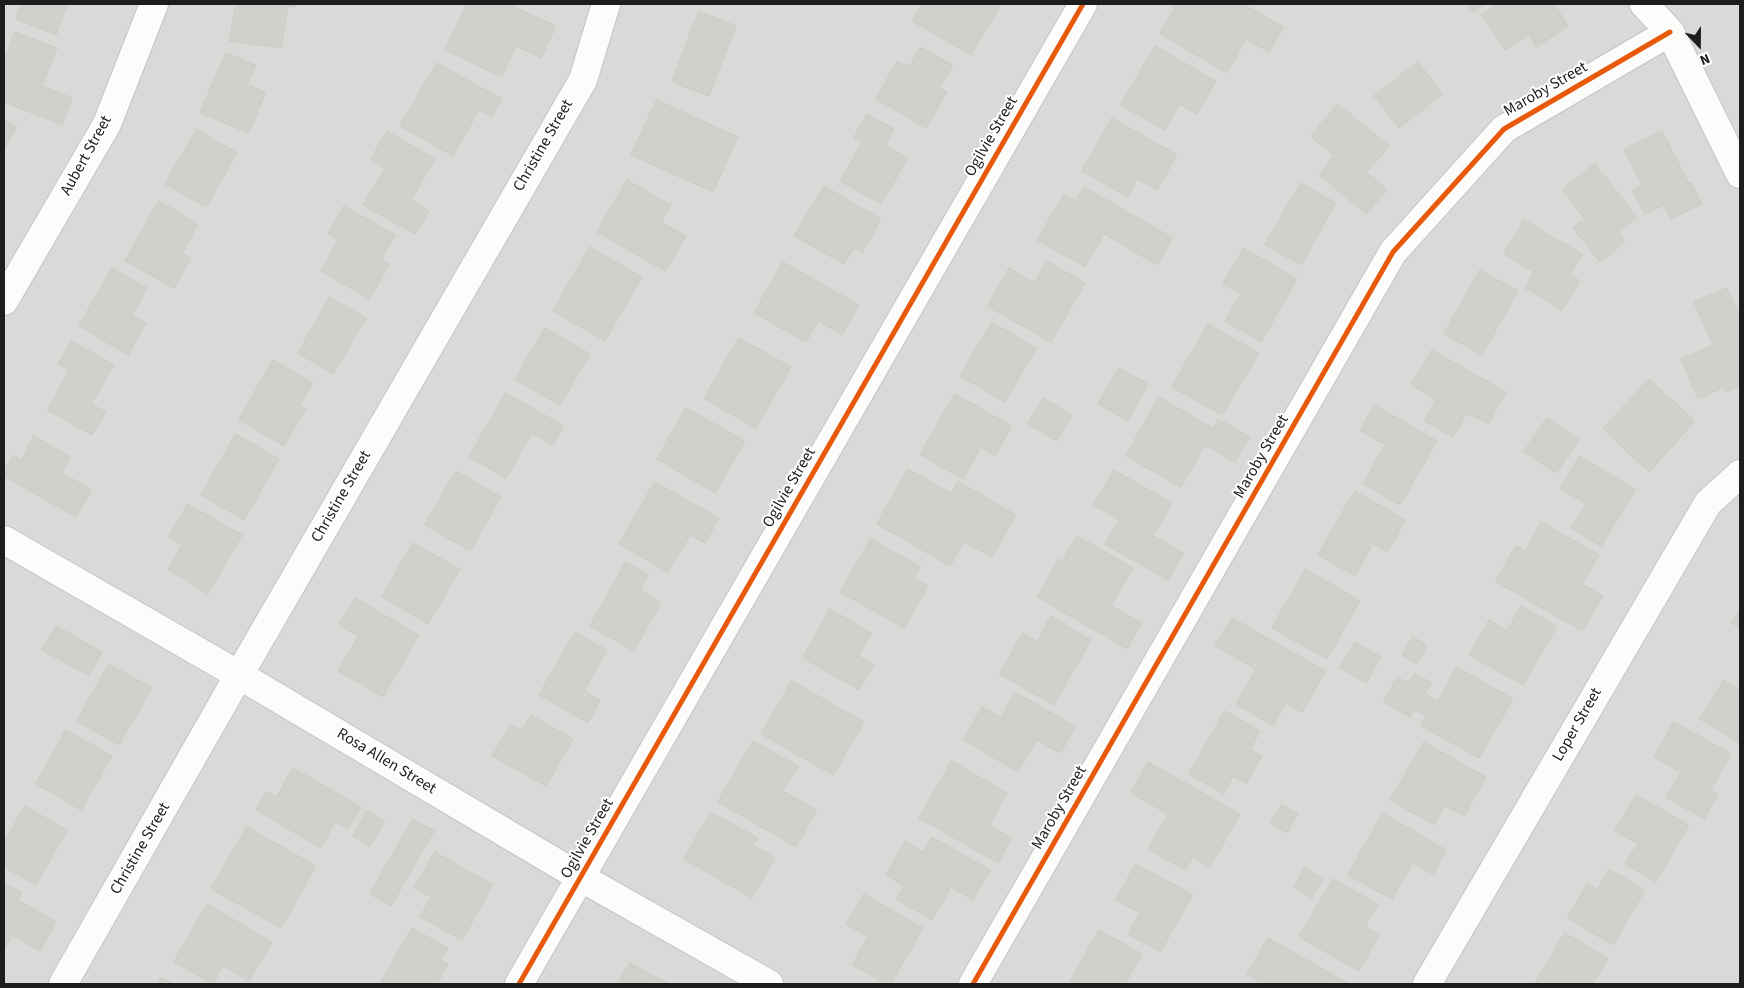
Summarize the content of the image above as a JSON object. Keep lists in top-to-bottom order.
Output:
{
  "streets": {
    "street": [
      "Maroby Street",
      "Ogilvie Street",
      "Christine Street",
      "Aubert Street",
      "Loper Street",
      "Rosa Allen Street"
    ]
  },
  "crossings": [
    ["Ogilvie Street", "Rosa Allen Street"],
    ["Christine Street", "Rosa Allen Street"]
  ],
  "north": "bottom"
}
